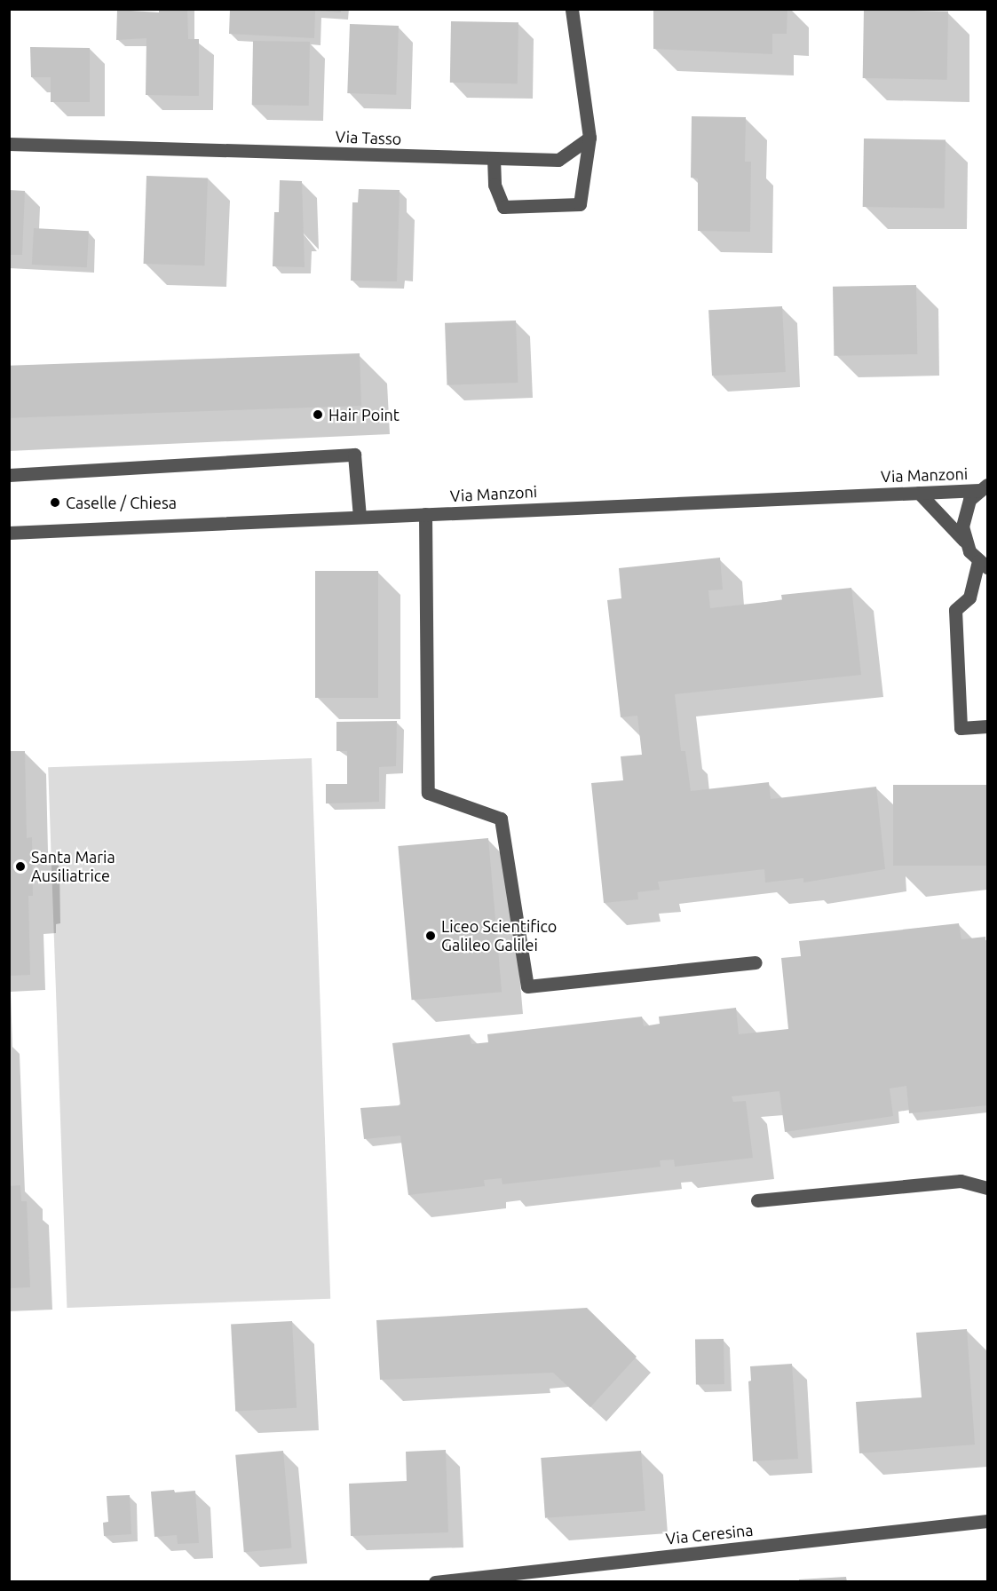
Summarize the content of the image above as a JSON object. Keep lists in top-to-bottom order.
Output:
{
  "streets": {
    "street": ["Via Tasso", "Via Manzoni", "Via Ceresina"]
  },
  "places": [
    "Hair Point",
    "Caselle / Chiesa",
    "Santa Maria Ausiliatrice",
    "Liceo Scientifico Galileo Galilei"
  ]
}
